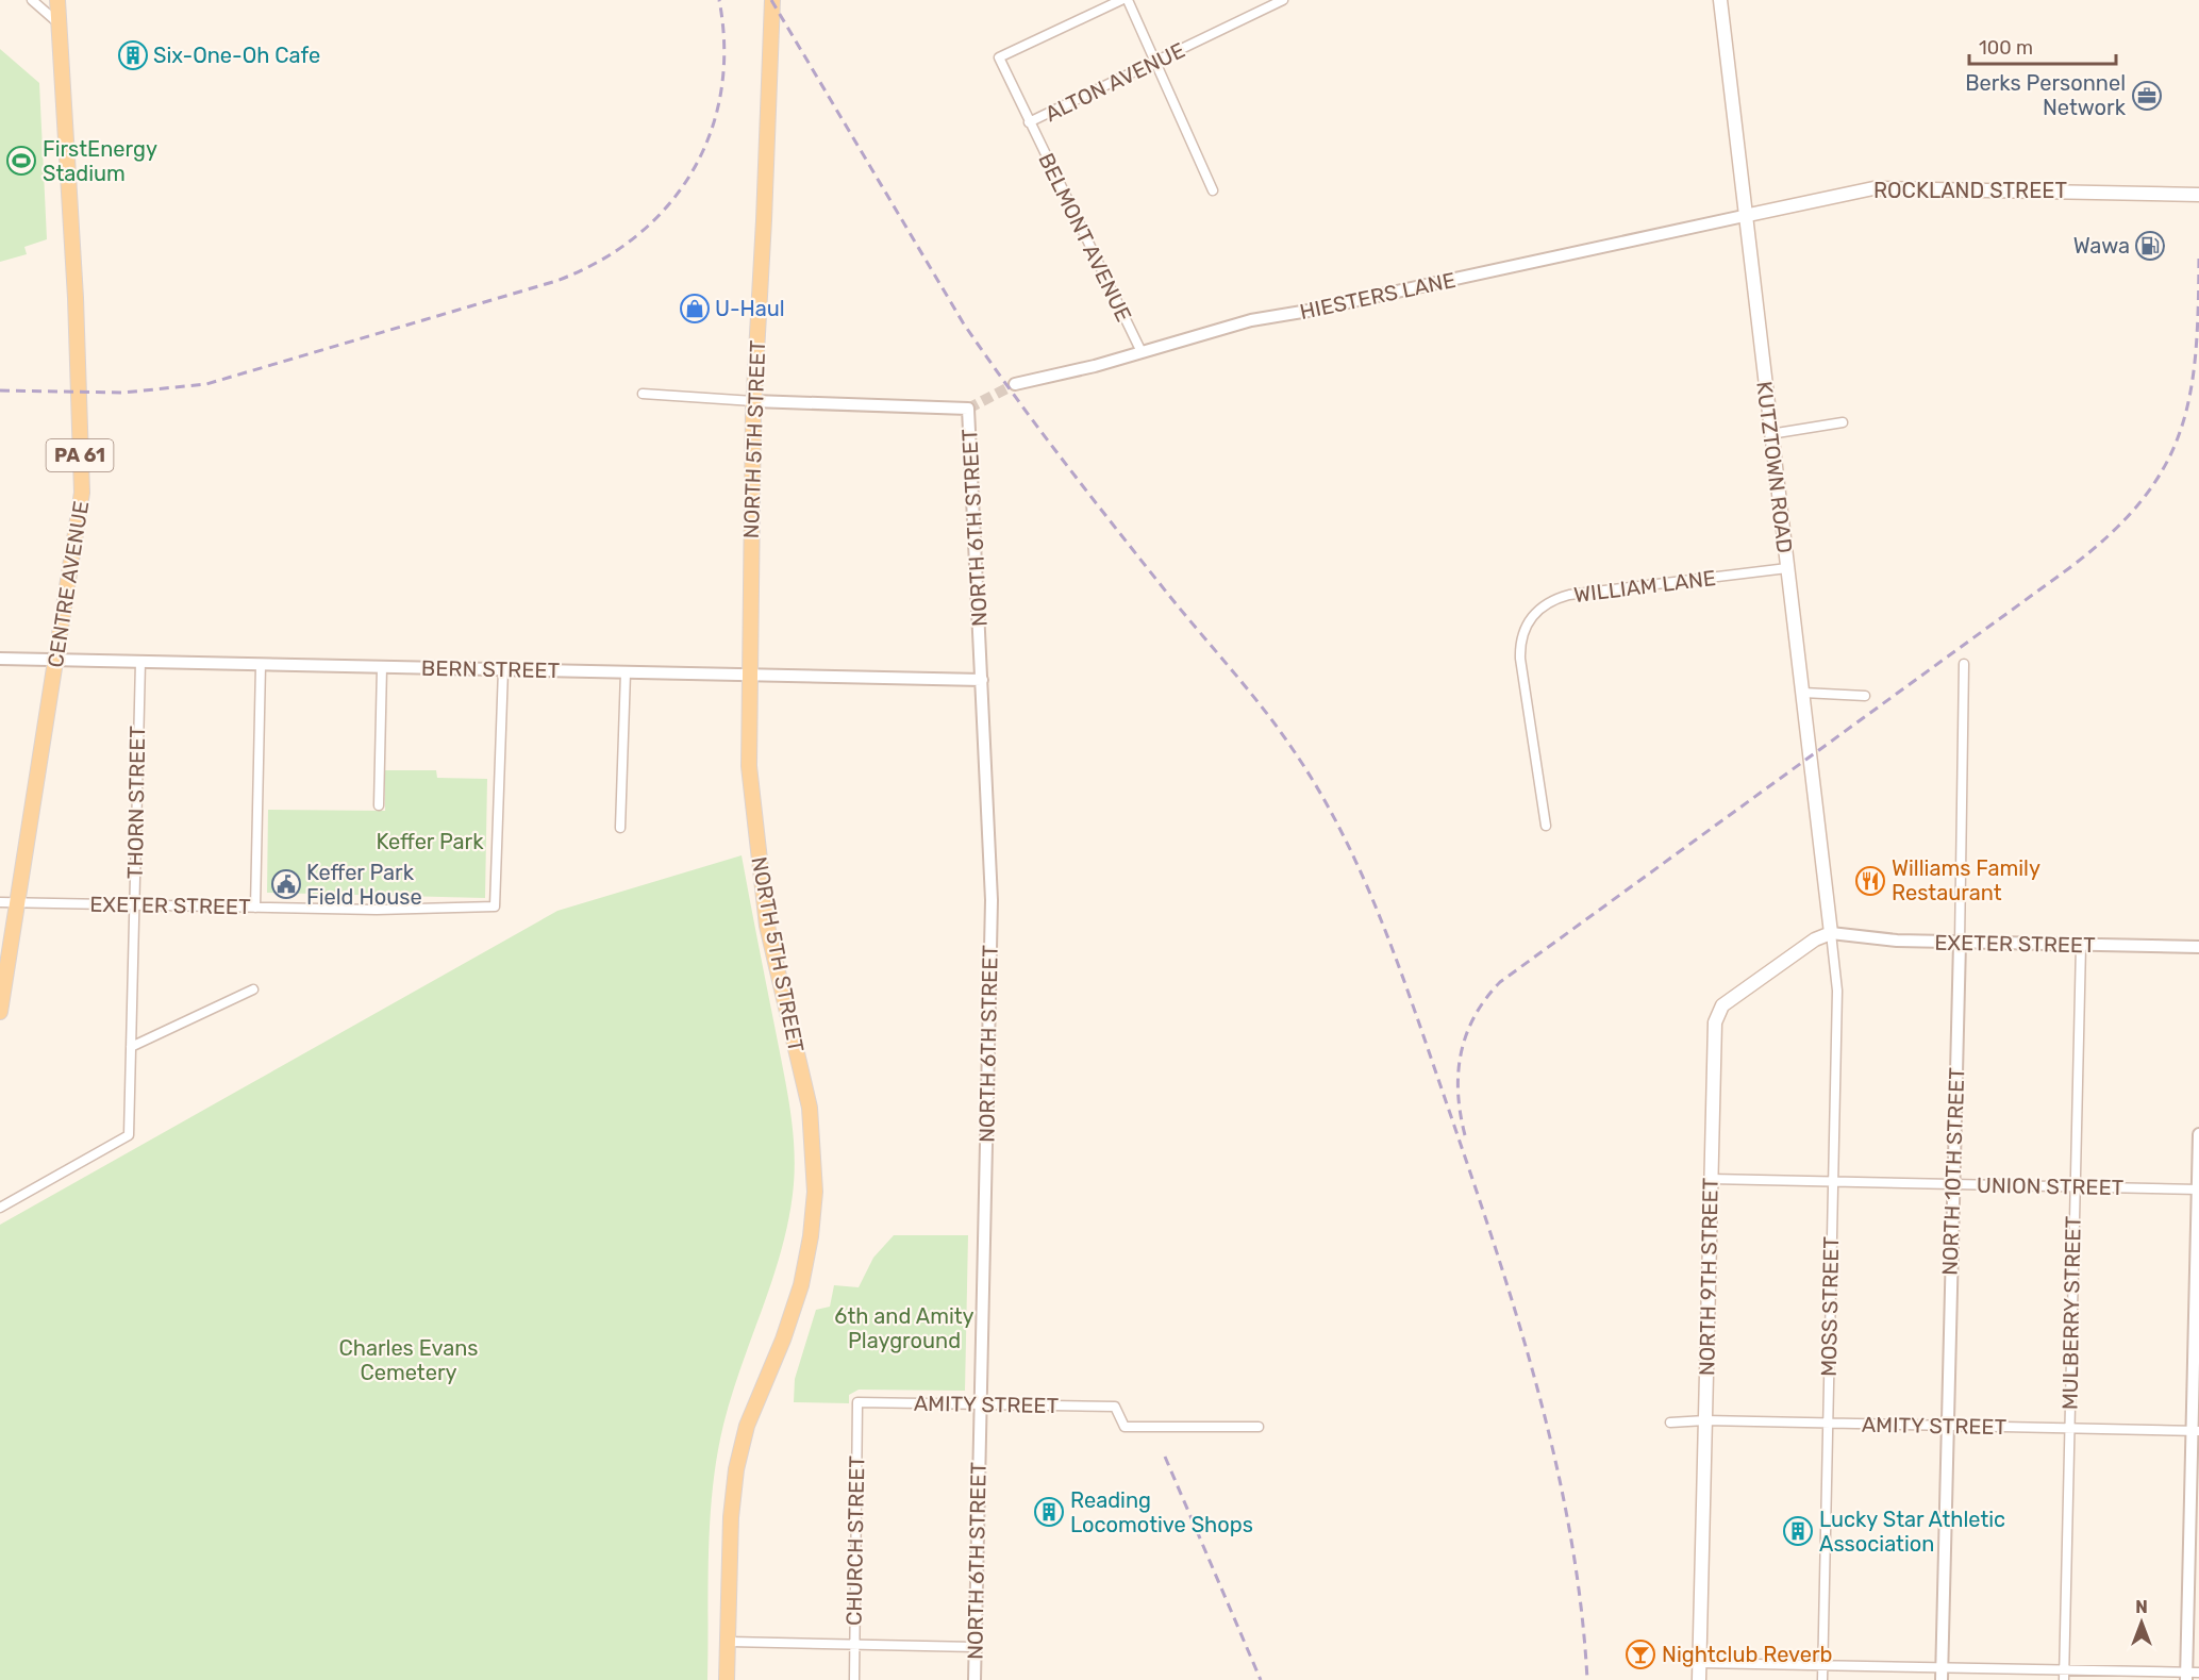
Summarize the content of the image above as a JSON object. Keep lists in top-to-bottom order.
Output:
{
  "streets": {
    "main road": [
      "ROCKLAND STREET",
      "NORTH 5TH STREET",
      "PA 61",
      "KUTZTOWN ROAD",
      "CENTRE AVENUE",
      "NORTH 9TH STREET"
    ],
    "street": [
      "ALTON AVENUE",
      "BELMONT AVENUE",
      "HIESTERS LANE",
      "NORTH 6TH STREET",
      "WILLIAM LANE",
      "BERN STREET",
      "THORN STREET",
      "EXETER STREET",
      "NORTH 10TH STREET",
      "UNION STREET",
      "MOSS STREET",
      "MULBERRY STREET",
      "AMITY STREET",
      "CHURCH STREET"
    ]
  },
  "crossings": [
    ["ALTON AVENUE", "BELMONT AVENUE"],
    ["ROCKLAND STREET", "HIESTERS LANE"],
    ["ROCKLAND STREET", "KUTZTOWN ROAD"],
    ["BELMONT AVENUE", "HIESTERS LANE"],
    ["HIESTERS LANE", "KUTZTOWN ROAD"],
    ["NORTH 5TH STREET", "NORTH 6TH STREET"],
    ["NORTH 5TH STREET", "BERN STREET"],
    ["KUTZTOWN ROAD", "WILLIAM LANE"],
    ["KUTZTOWN ROAD", "EXETER STREET"],
    ["KUTZTOWN ROAD", "NORTH 9TH STREET"],
    ["KUTZTOWN ROAD", "MOSS STREET"],
    ["NORTH 6TH STREET", "BERN STREET"],
    ["NORTH 6TH STREET", "AMITY STREET"],
    ["CENTRE AVENUE", "BERN STREET"],
    ["CENTRE AVENUE", "EXETER STREET"],
    ["BERN STREET", "THORN STREET"],
    ["BERN STREET", "EXETER STREET"],
    ["THORN STREET", "EXETER STREET"],
    ["EXETER STREET", "NORTH 10TH STREET"],
    ["EXETER STREET", "NORTH 9TH STREET"],
    ["EXETER STREET", "MOSS STREET"],
    ["EXETER STREET", "MULBERRY STREET"],
    ["NORTH 10TH STREET", "UNION STREET"],
    ["NORTH 10TH STREET", "AMITY STREET"],
    ["UNION STREET", "NORTH 9TH STREET"],
    ["UNION STREET", "MOSS STREET"],
    ["UNION STREET", "MULBERRY STREET"],
    ["NORTH 9TH STREET", "MOSS STREET"],
    ["NORTH 9TH STREET", "AMITY STREET"],
    ["MOSS STREET", "AMITY STREET"],
    ["MULBERRY STREET", "AMITY STREET"],
    ["AMITY STREET", "CHURCH STREET"]
  ],
  "parks": ["Keffer Park", "6th and Amity Playground", "Charles Evans Cemetery"],
  "places": {
    "building": ["Six-One-Oh Cafe", "Reading Locomotive Shops", "Lucky Star Athletic Association"],
    "office": ["Berks Personnel Network"],
    "sports": ["FirstEnergy Stadium"],
    "fuel station": ["Wawa"],
    "shop": ["U-Haul"],
    "restaurant": ["Williams Family Restaurant"],
    "public building": ["Keffer Park Field House"],
    "bar": ["Nightclub Reverb"]
  },
  "scale_bar": "100 m",
  "north": "top"
}
